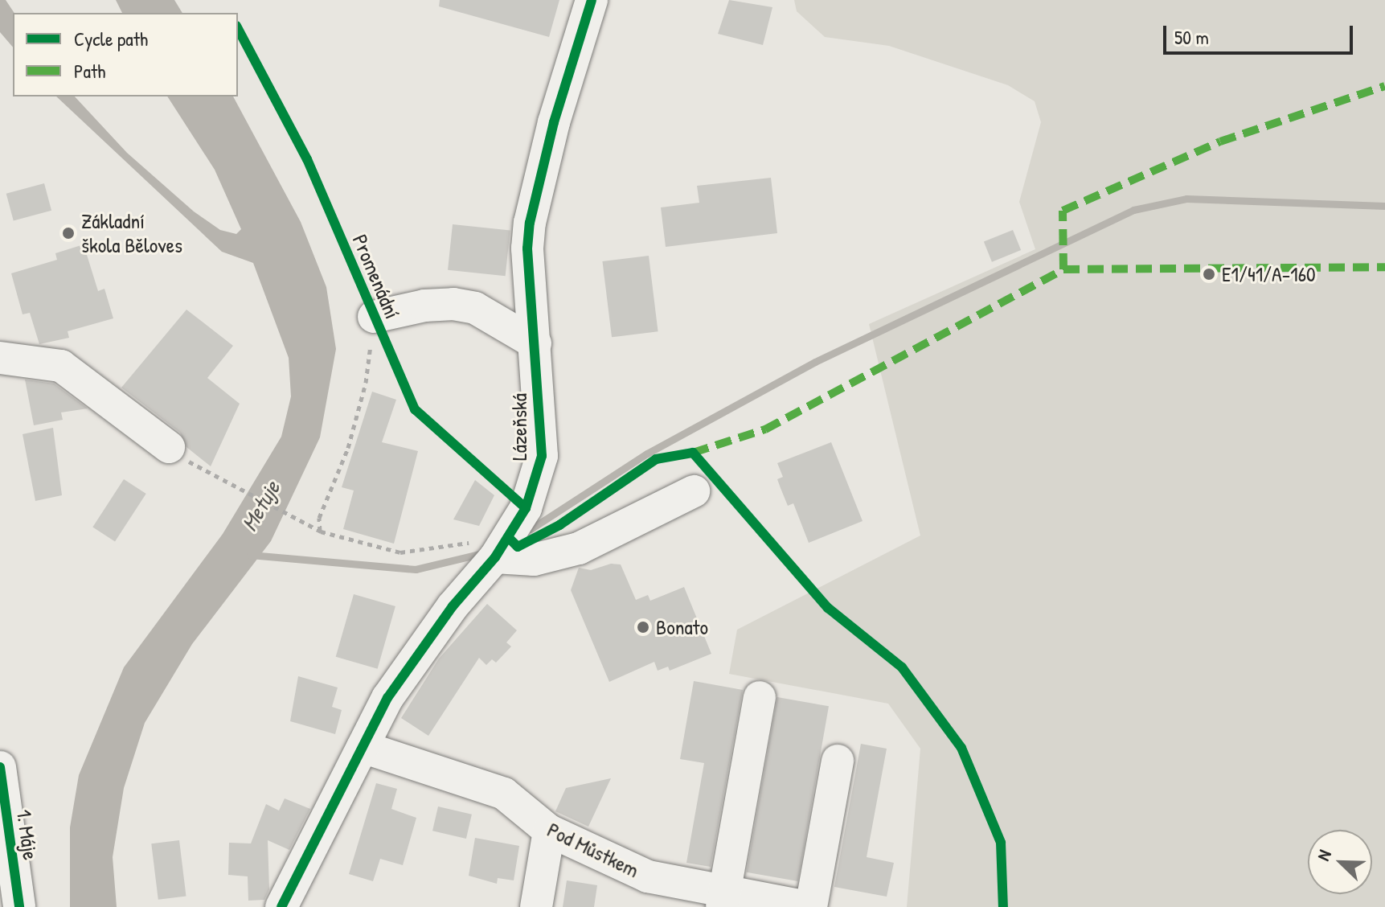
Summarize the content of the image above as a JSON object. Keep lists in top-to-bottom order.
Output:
{
  "streets": {
    "street": ["Lázeňská", "1. Máje", "Pod Můstkem"],
    "cycle path": ["Promenádní"]
  },
  "crossings": [
    ["Lázeňská", "Pod Můstkem"]
  ],
  "water": ["Metuje"],
  "places": ["Základní škola Běloves", "E1/41/A-160", "Bonato"],
  "legend": ["Cycle path", "Path"],
  "scale_bar": "50 m",
  "north": "top left"
}
